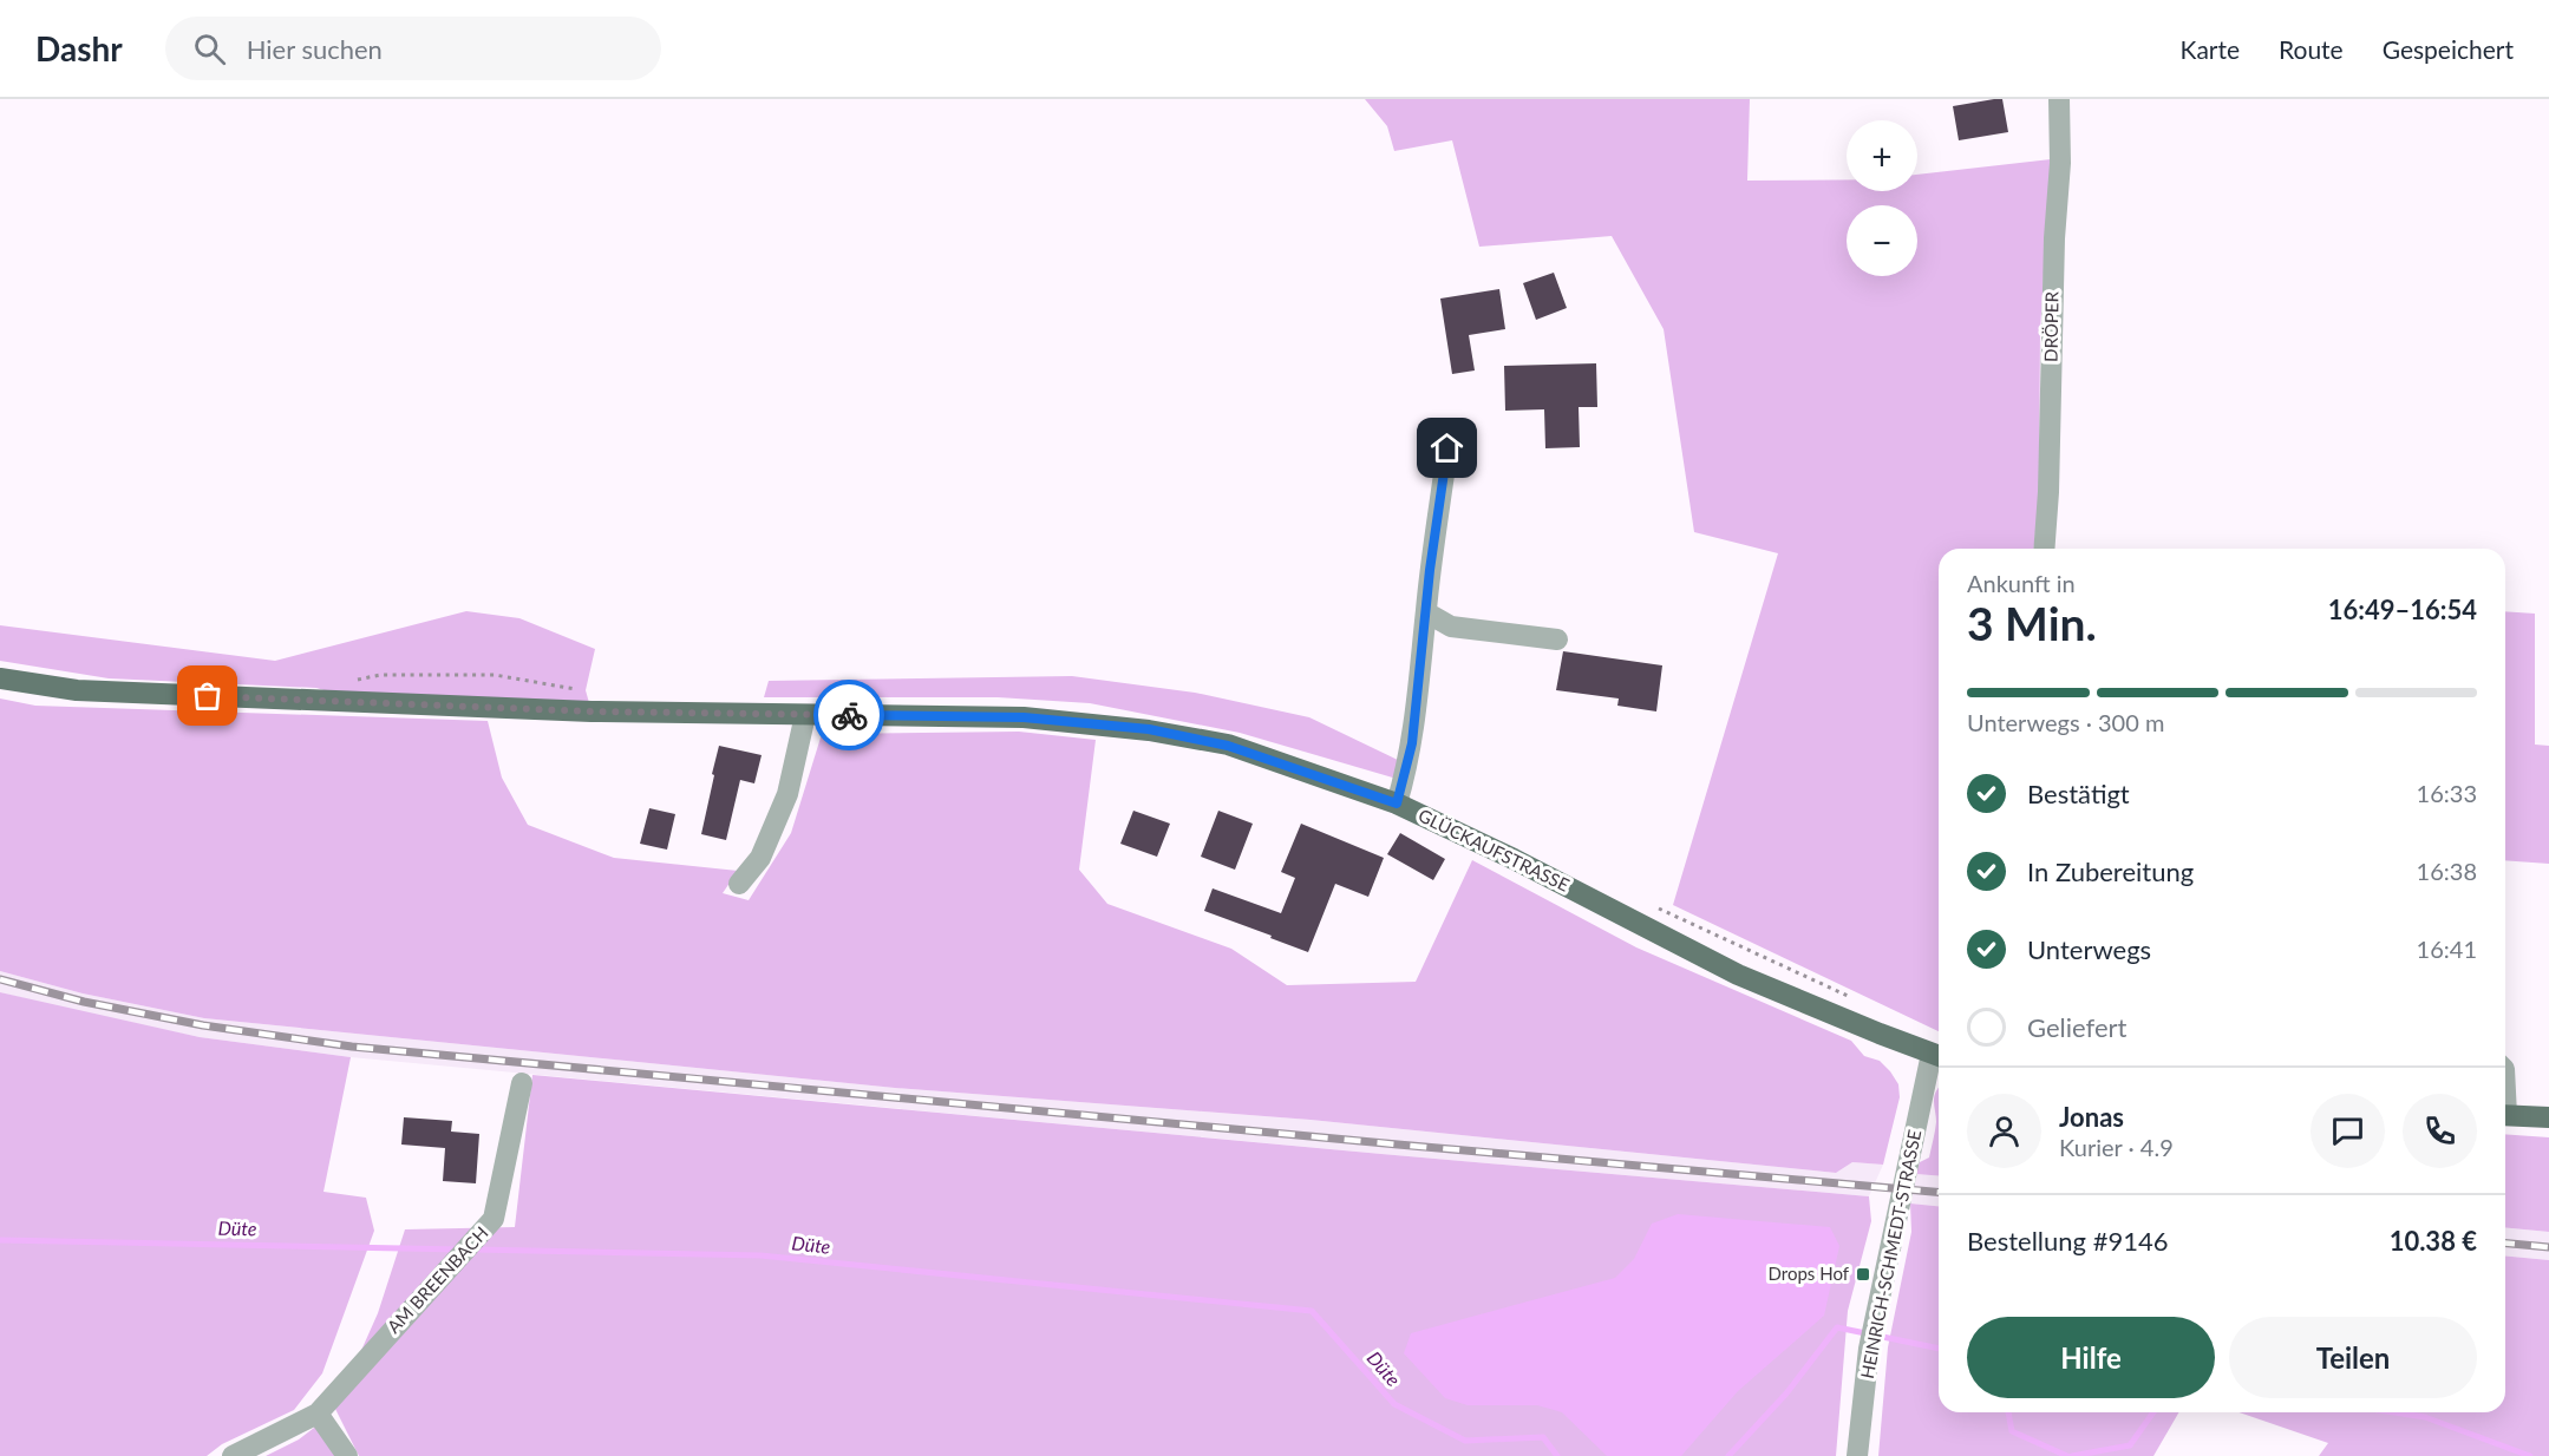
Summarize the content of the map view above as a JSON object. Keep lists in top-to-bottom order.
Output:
{
  "streets": {
    "main road": ["GLÜCKAUFSTRASSE"],
    "street": ["DRÖPER", "HEINRICH-SCHMEDT-STRASSE", "AM BREENBACH"]
  },
  "crossings": [
    ["GLÜCKAUFSTRASSE", "HEINRICH-SCHMEDT-STRASSE"]
  ],
  "water": ["Düte"],
  "places": {
    "transit": ["Drops Hof"]
  },
  "page": {
    "header": "Dashr",
    "search": "Hier suchen",
    "nav": ["Karte", "Route", "Gespeichert"],
    "map_buttons": ["+", "−"],
    "heading": ["3 Min.", "Ankunft in", "16:49–16:54"],
    "panel": [
      "Jonas",
      "Kurier · 4.9",
      "Bestellung #9146",
      "10.38 €"
    ],
    "bar": "Unterwegs · 300 m",
    "list": [
      ["Bestätigt", "16:33"],
      ["In Zubereitung", "16:38"],
      ["Unterwegs", "16:41"],
      "Geliefert"
    ],
    "buttons": ["Hilfe", "Teilen"]
  }
}
